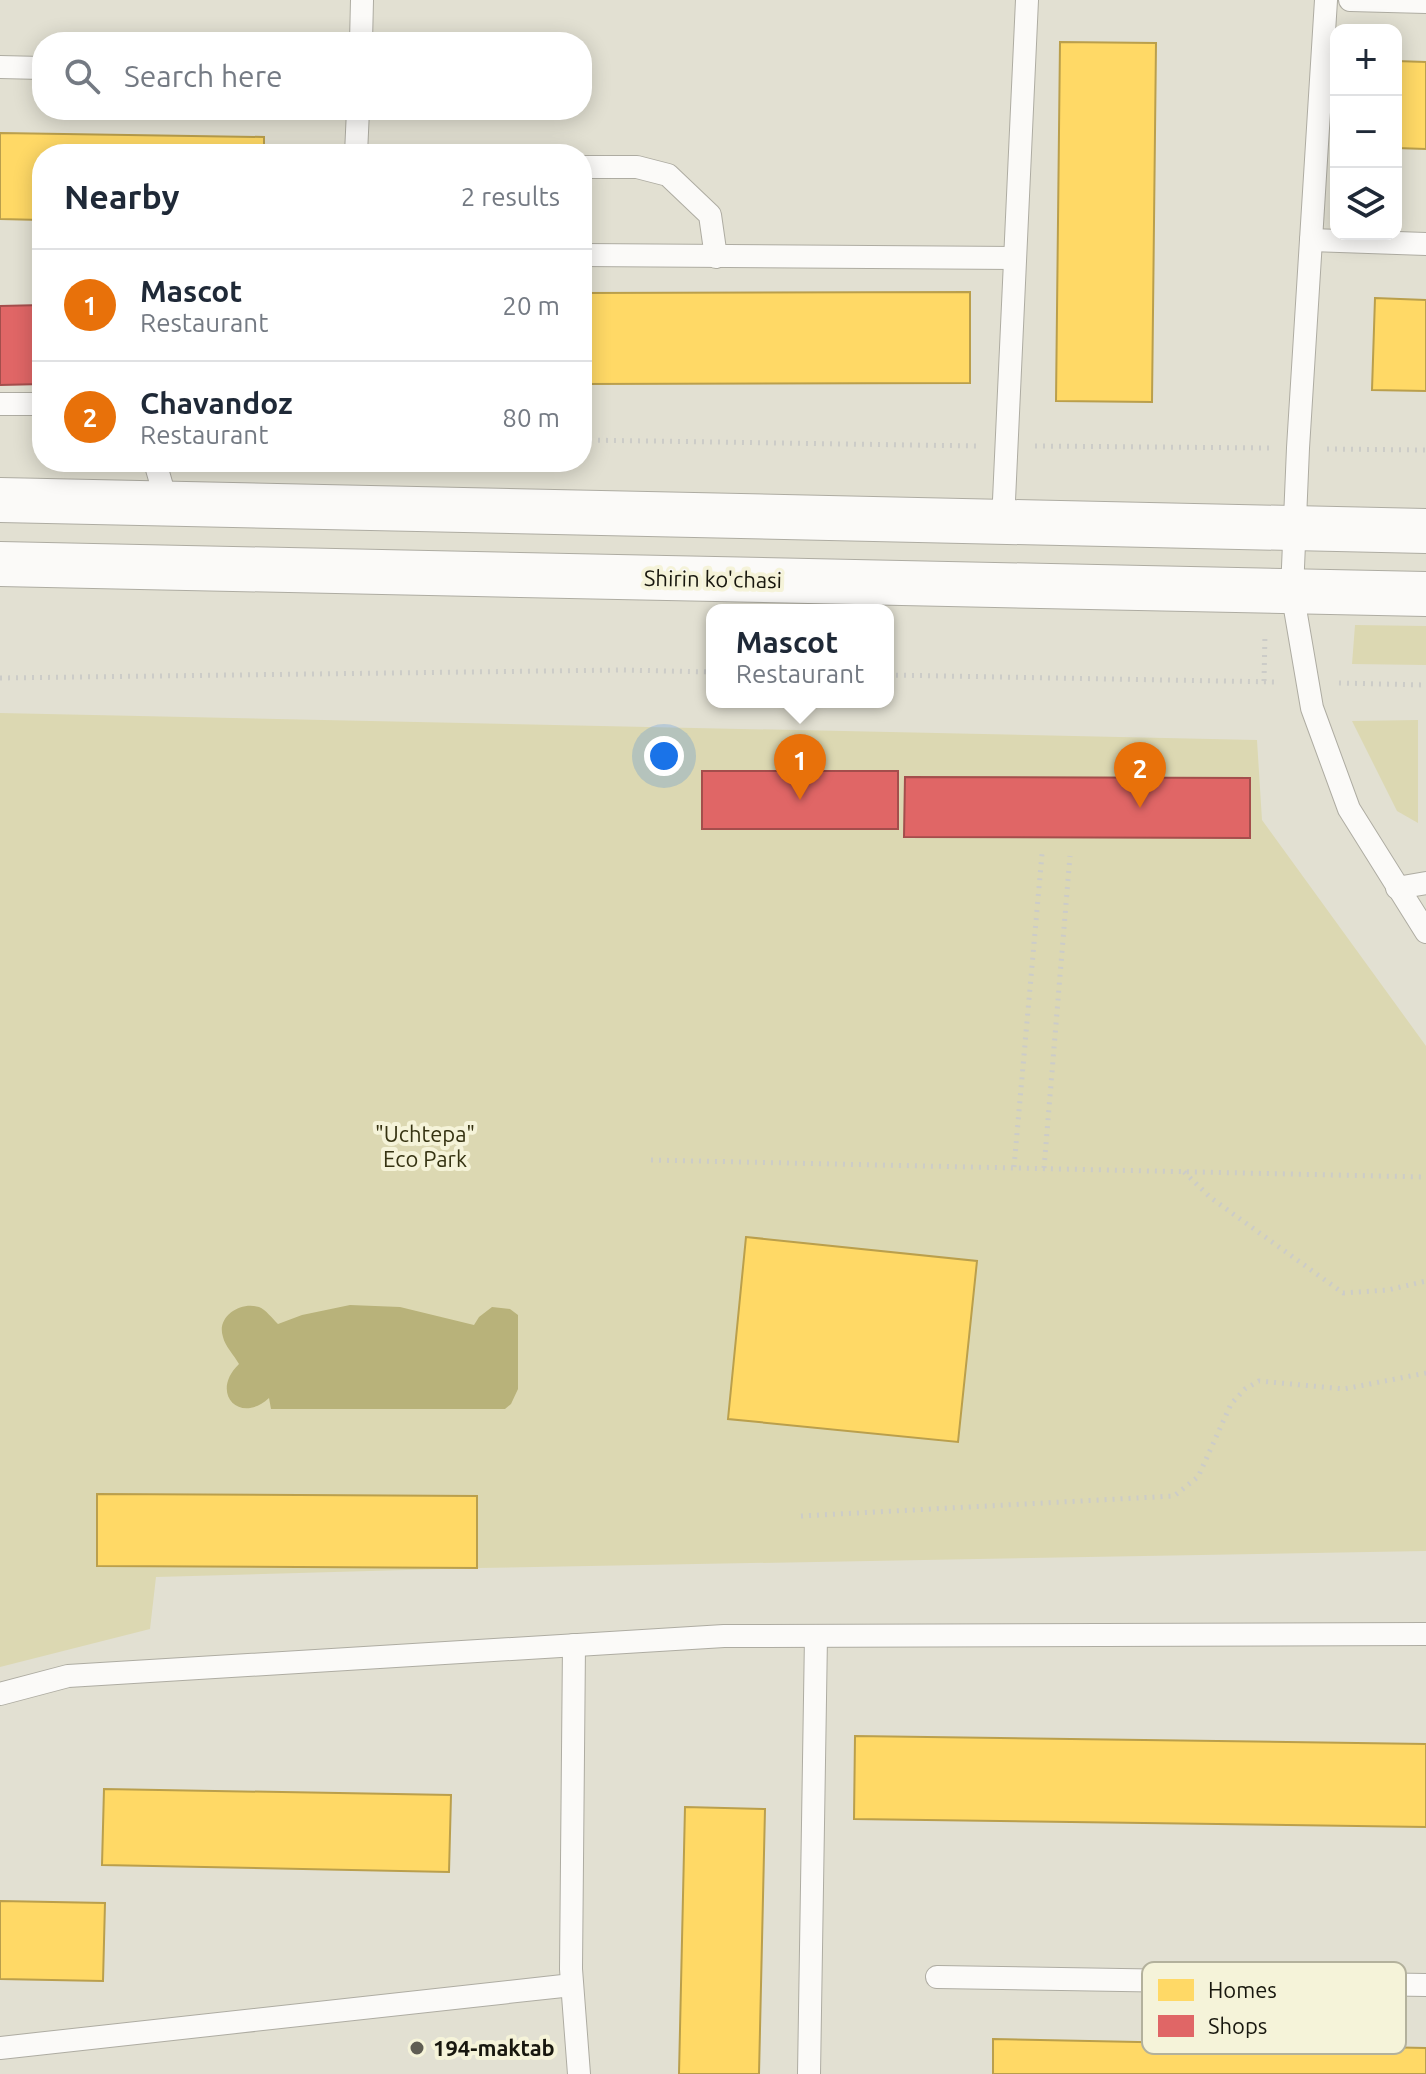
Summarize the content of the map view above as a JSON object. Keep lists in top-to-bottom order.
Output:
{
  "streets": {
    "main road": ["Shirin ko'chasi"]
  },
  "parks": ["\"Uchtepa\" Eco Park"],
  "places": ["194-maktab"],
  "legend": ["Homes", "Shops"],
  "page": {
    "map_buttons": ["+", "−"],
    "search": "Search here",
    "heading": ["Nearby", "2 results"],
    "list": [
      {
        "mark": "1",
        "name": "Mascot",
        "note": "Restaurant",
        "value": "20 m"
      },
      {
        "mark": "2",
        "name": "Chavandoz",
        "note": "Restaurant",
        "value": "80 m"
      }
    ],
    "popup": ["Mascot", "Restaurant"],
    "pins": ["1", "2"]
  }
}
